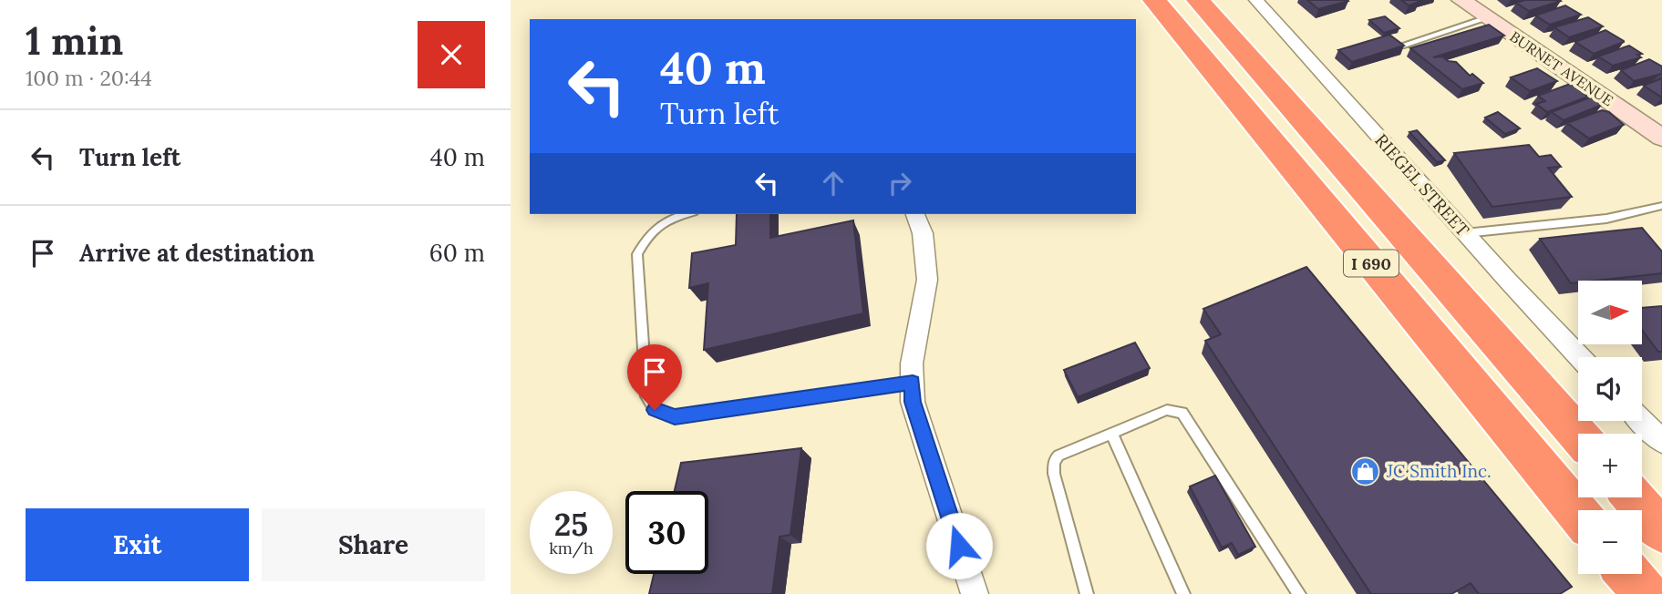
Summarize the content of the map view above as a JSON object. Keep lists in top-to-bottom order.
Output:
{
  "streets": {
    "highway": ["I 690"],
    "street": ["BURNET AVENUE", "RIEGEL STREET"]
  },
  "places": {
    "shop": ["JC Smith Inc."]
  },
  "north": "right",
  "page": {
    "heading": ["1 min", "100 m · 20:44"],
    "turn": ["40 m", "Turn left"],
    "list": [
      {
        "name": "Turn left",
        "value": "40 m"
      },
      {
        "name": "Arrive at destination",
        "value": "60 m"
      }
    ],
    "map_buttons": ["+", "−"],
    "speed": "25 km/h",
    "limit": "30",
    "buttons": ["Exit", "Share"]
  }
}
